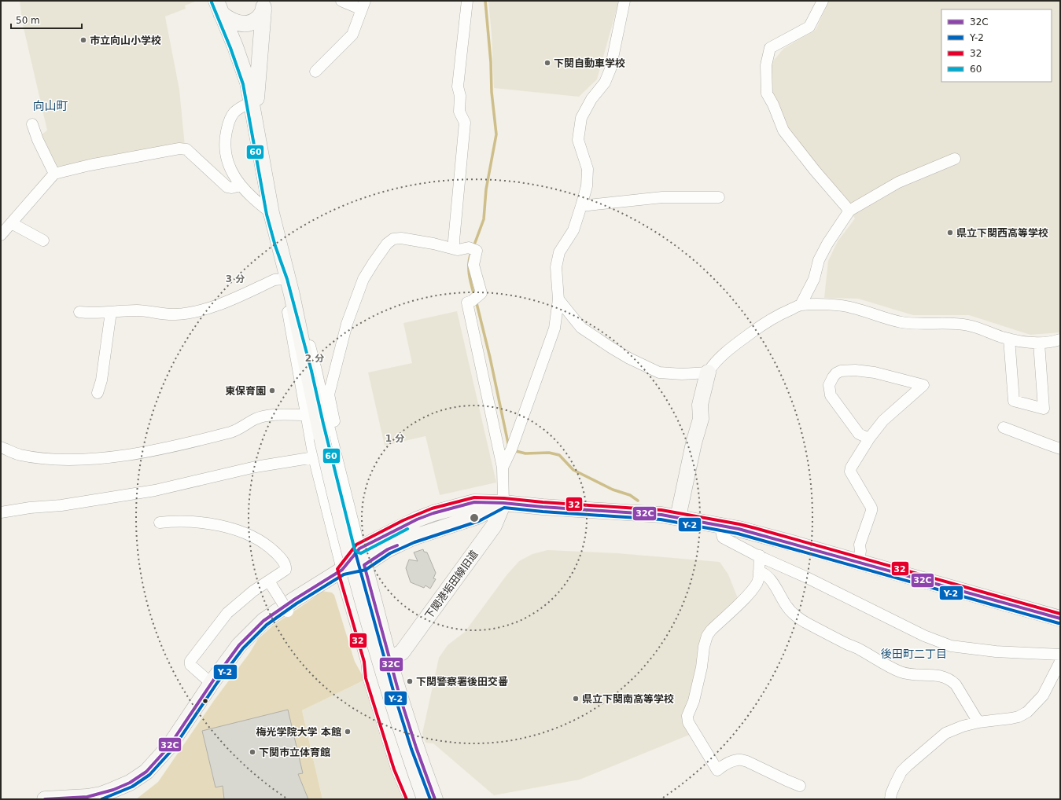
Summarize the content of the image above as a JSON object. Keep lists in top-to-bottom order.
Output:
{
  "streets": {
    "street": ["下関港垢田線旧道"]
  },
  "districts": ["向山町", "後田町二丁目"],
  "places": [
    "市立向山小学校",
    "下関自動車学校",
    "県立下関西高等学校",
    "東保育園",
    "下関警察署後田交番",
    "県立下関南高等学校",
    "梅光学院大学 本館",
    "下関市立体育館"
  ],
  "lines": [
    "transit line 60",
    "transit line 32",
    "transit line 32C",
    "transit line Y-2"
  ],
  "legend": [
    "32C",
    "Y-2",
    "32",
    "60"
  ],
  "scale_bar": "50 m",
  "rings": ["3 分", "2 分", "1 分"]
}
